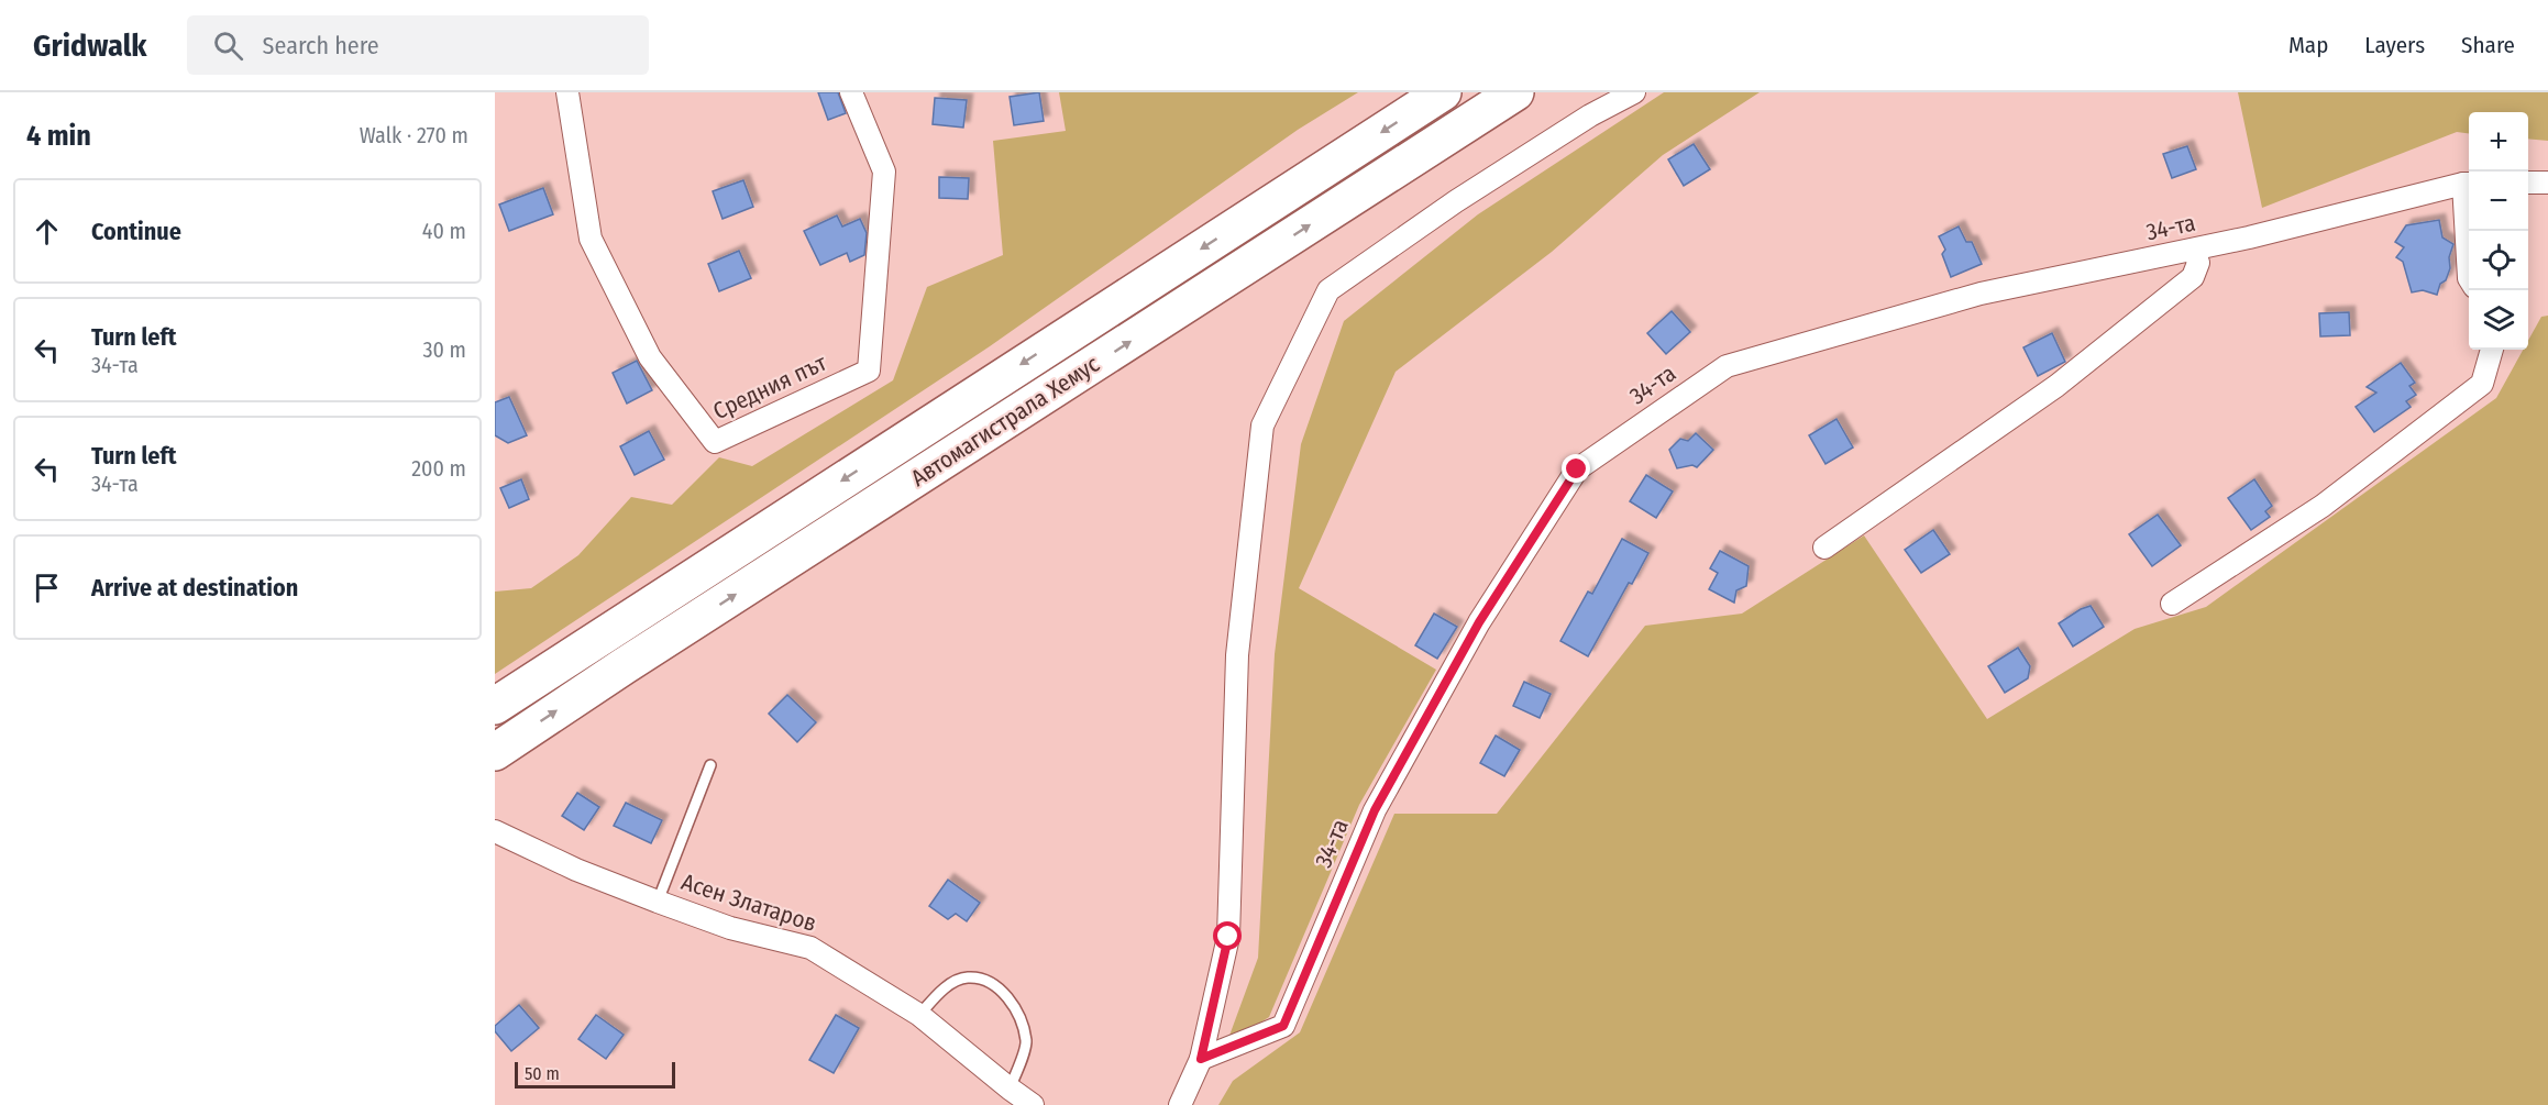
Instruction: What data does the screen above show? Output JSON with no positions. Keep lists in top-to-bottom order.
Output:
{
  "streets": {
    "highway": ["Автомагистрала Хемус"],
    "street": ["34-та", "Средния път", "Асен Златаров"]
  },
  "scale_bar": "50 m",
  "page": {
    "header": "Gridwalk",
    "search": "Search here",
    "nav": ["Map", "Layers", "Share"],
    "heading": ["4 min", "Walk · 270 m"],
    "map_buttons": ["+", "−"],
    "list": [
      ["Continue", "40 m"],
      ["Turn left", "34-та", "30 m"],
      ["Turn left", "34-та", "200 m"],
      "Arrive at destination"
    ],
    "scale": "50 m"
  }
}
